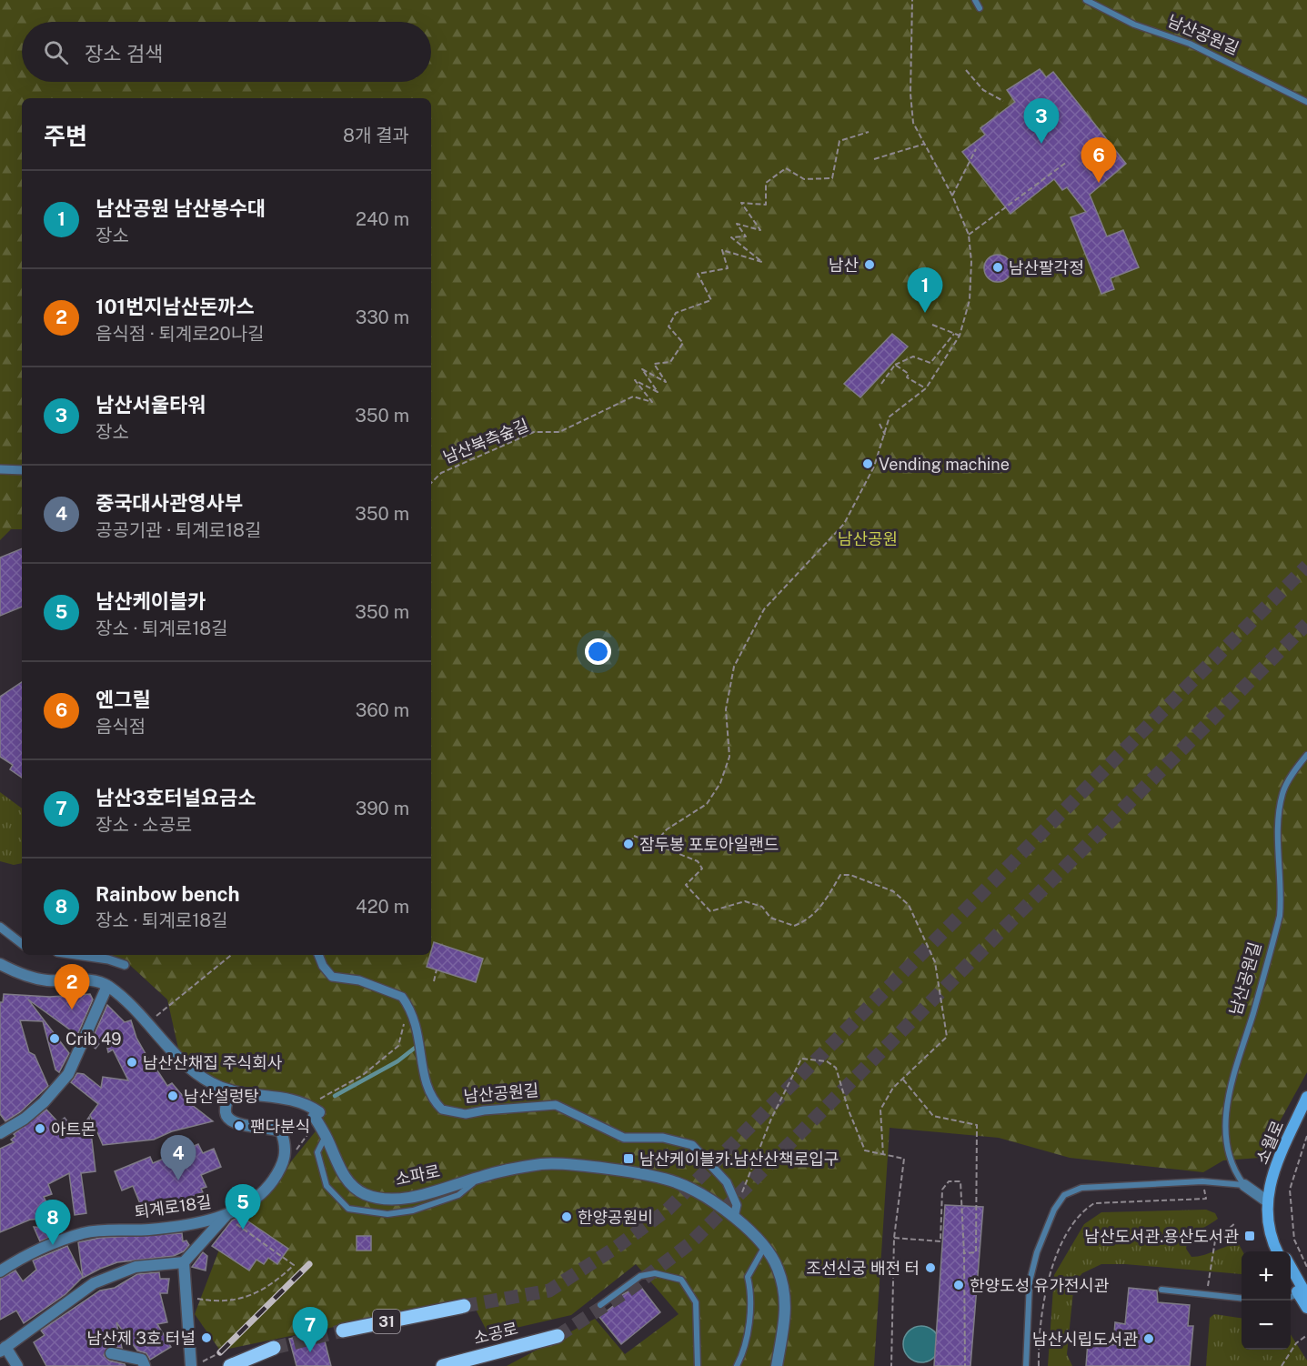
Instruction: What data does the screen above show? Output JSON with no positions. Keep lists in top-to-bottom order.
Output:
{
  "streets": {
    "main road": ["소월로", "31", "소공로"],
    "street": ["남산공원길", "소파로", "퇴계로18길"],
    "path": ["남산북측숲길"]
  },
  "crossings": [
    ["남산공원길", "소월로"]
  ],
  "parks": ["남산공원"],
  "places": {
    "other": [
      "남산",
      "남산팔각정",
      "Vending machine",
      "잠두봉 포토아일랜드",
      "Crib 49",
      "남산산채집 주식회사",
      "남산설렁탕",
      "팬다분식",
      "아트몬",
      "한양공원비",
      "조선신궁 배전 터",
      "한양도성 유가전시관",
      "남산제 3호 터널",
      "남산시립도서관"
    ],
    "transit": ["남산케이블카.남산산책로입구", "남산도서관.용산도서관"]
  },
  "page": {
    "search": "장소 검색",
    "pins": [
      "3",
      "6",
      "1",
      "2",
      "4",
      "5",
      "8",
      "7"
    ],
    "heading": ["주변", "8개 결과"],
    "list": [
      {
        "mark": "1",
        "name": "남산공원 남산봉수대",
        "note": "장소",
        "value": "240 m"
      },
      {
        "mark": "2",
        "name": "101번지남산돈까스",
        "note": "음식점 · 퇴계로20나길",
        "value": "330 m"
      },
      {
        "mark": "3",
        "name": "남산서울타워",
        "note": "장소",
        "value": "350 m"
      },
      {
        "mark": "4",
        "name": "중국대사관영사부",
        "note": "공공기관 · 퇴계로18길",
        "value": "350 m"
      },
      {
        "mark": "5",
        "name": "남산케이블카",
        "note": "장소 · 퇴계로18길",
        "value": "350 m"
      },
      {
        "mark": "6",
        "name": "엔그릴",
        "note": "음식점",
        "value": "360 m"
      },
      {
        "mark": "7",
        "name": "남산3호터널요금소",
        "note": "장소 · 소공로",
        "value": "390 m"
      },
      {
        "mark": "8",
        "name": "Rainbow bench",
        "note": "장소 · 퇴계로18길",
        "value": "420 m"
      }
    ],
    "map_buttons": ["+", "−"]
  }
}
